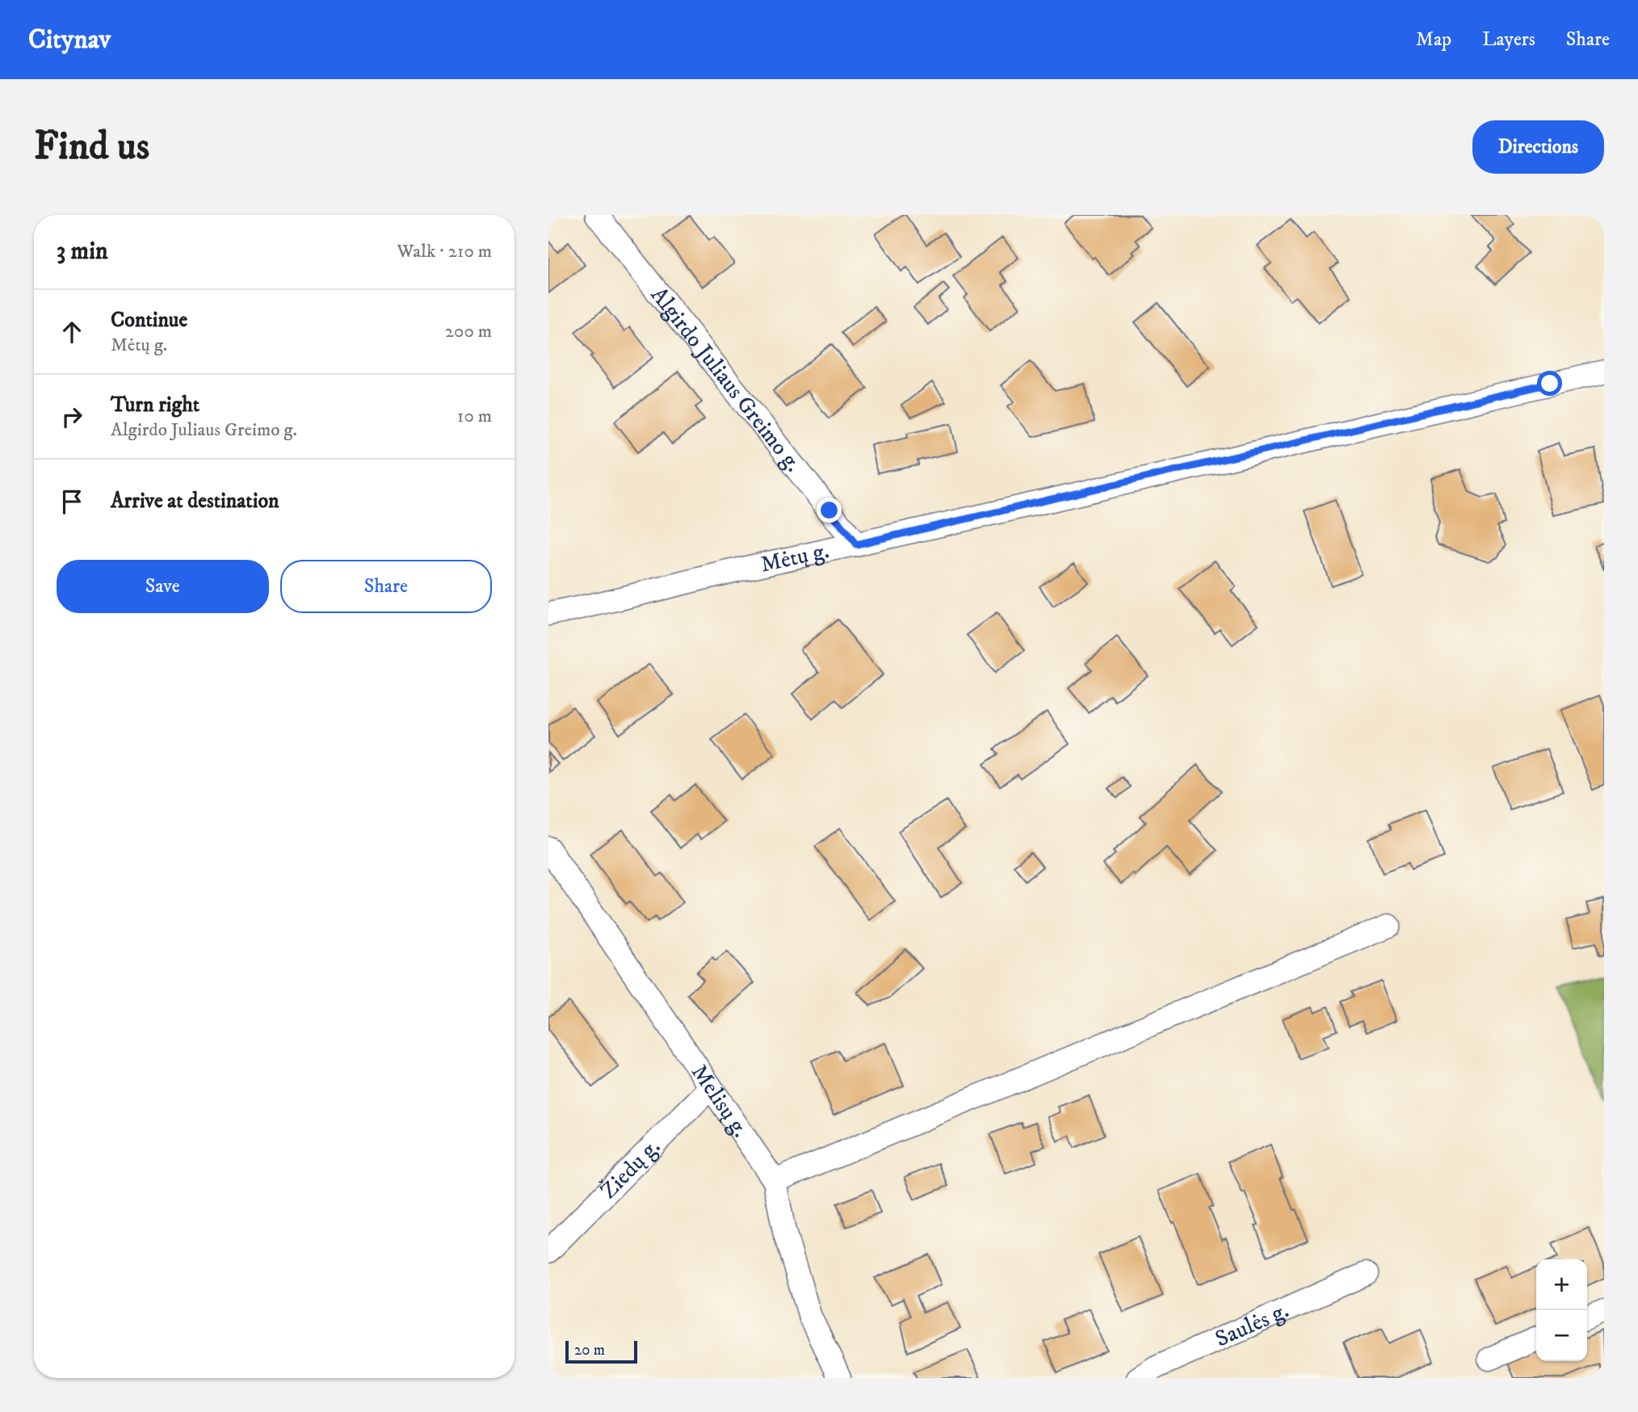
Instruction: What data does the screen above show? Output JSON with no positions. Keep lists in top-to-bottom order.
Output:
{
  "streets": {
    "street": [
      "Algirdo Juliaus Greimo g.",
      "Mėtų g.",
      "Melisų g.",
      "Žiedų g.",
      "Saulės g."
    ]
  },
  "crossings": [
    ["Algirdo Juliaus Greimo g.", "Mėtų g."],
    ["Melisų g.", "Žiedų g."]
  ],
  "scale_bar": "20 m",
  "page": {
    "header": "Citynav",
    "nav": ["Map", "Layers", "Share"],
    "buttons": [
      "Directions",
      ["Save", "Share"]
    ],
    "title": "Find us",
    "heading": ["3 min", "Walk · 210 m"],
    "list": [
      ["Continue", "Mėtų g.", "200 m"],
      ["Turn right", "Algirdo Juliaus Greimo g.", "10 m"],
      "Arrive at destination"
    ],
    "map_buttons": ["+", "−"],
    "scale": "20 m"
  }
}
